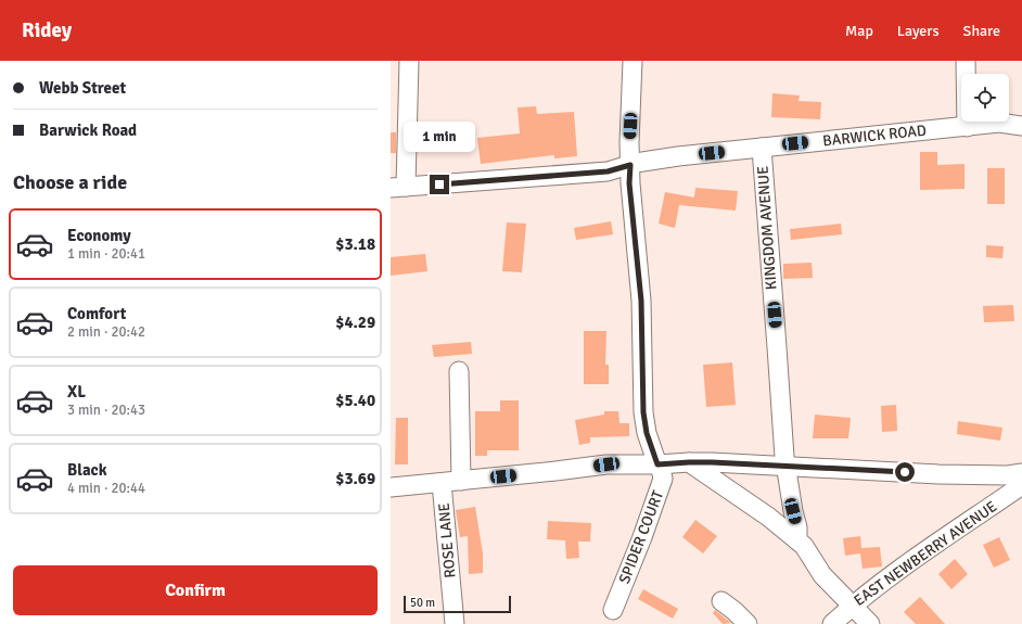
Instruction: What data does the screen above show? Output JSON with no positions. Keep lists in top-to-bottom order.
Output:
{
  "streets": {
    "street": [
      "BARWICK ROAD",
      "KINGDOM AVENUE",
      "SPIDER COURT",
      "ROSE LANE",
      "EAST NEWBERRY AVENUE"
    ]
  },
  "crossings": [
    ["BARWICK ROAD", "KINGDOM AVENUE"],
    ["BARWICK ROAD", "SPIDER COURT"]
  ],
  "scale_bar": "50 m",
  "page": {
    "header": "Ridey",
    "nav": ["Map", "Layers", "Share"],
    "banner": ["Webb Street", "Barwick Road"],
    "bubble": "1 min",
    "heading": "Choose a ride",
    "list": [
      {
        "name": "Economy",
        "note": "1 min · 20:41",
        "value": "$3.18"
      },
      {
        "name": "Comfort",
        "note": "2 min · 20:42",
        "value": "$4.29"
      },
      {
        "name": "XL",
        "note": "3 min · 20:43",
        "value": "$5.40"
      },
      {
        "name": "Black",
        "note": "4 min · 20:44",
        "value": "$3.69"
      }
    ],
    "buttons": "Confirm",
    "scale": "50 m"
  }
}
